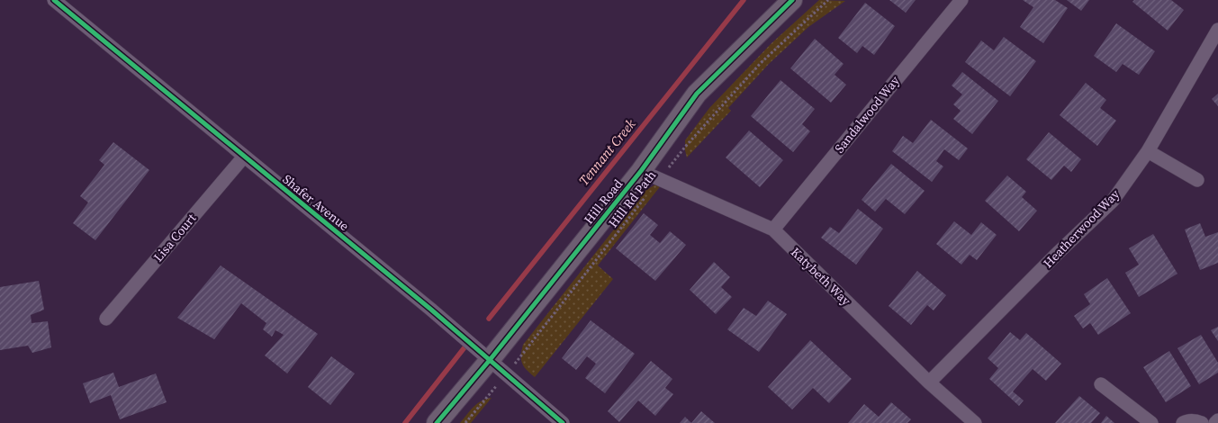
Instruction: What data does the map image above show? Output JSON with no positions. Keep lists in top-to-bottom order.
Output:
{
  "streets": {
    "main road": ["Hill Road"],
    "street": [
      "Sandalwood Way",
      "Shafer Avenue",
      "Heatherwood Way",
      "Lisa Court",
      "Katybeth Way"
    ],
    "cycle path": ["Hill Rd Path"]
  },
  "crossings": [
    ["Sandalwood Way", "Katybeth Way"],
    ["Hill Road", "Shafer Avenue"],
    ["Hill Road", "Katybeth Way"],
    ["Shafer Avenue", "Lisa Court"],
    ["Heatherwood Way", "Katybeth Way"]
  ],
  "water": ["Tennant Creek"]
}
